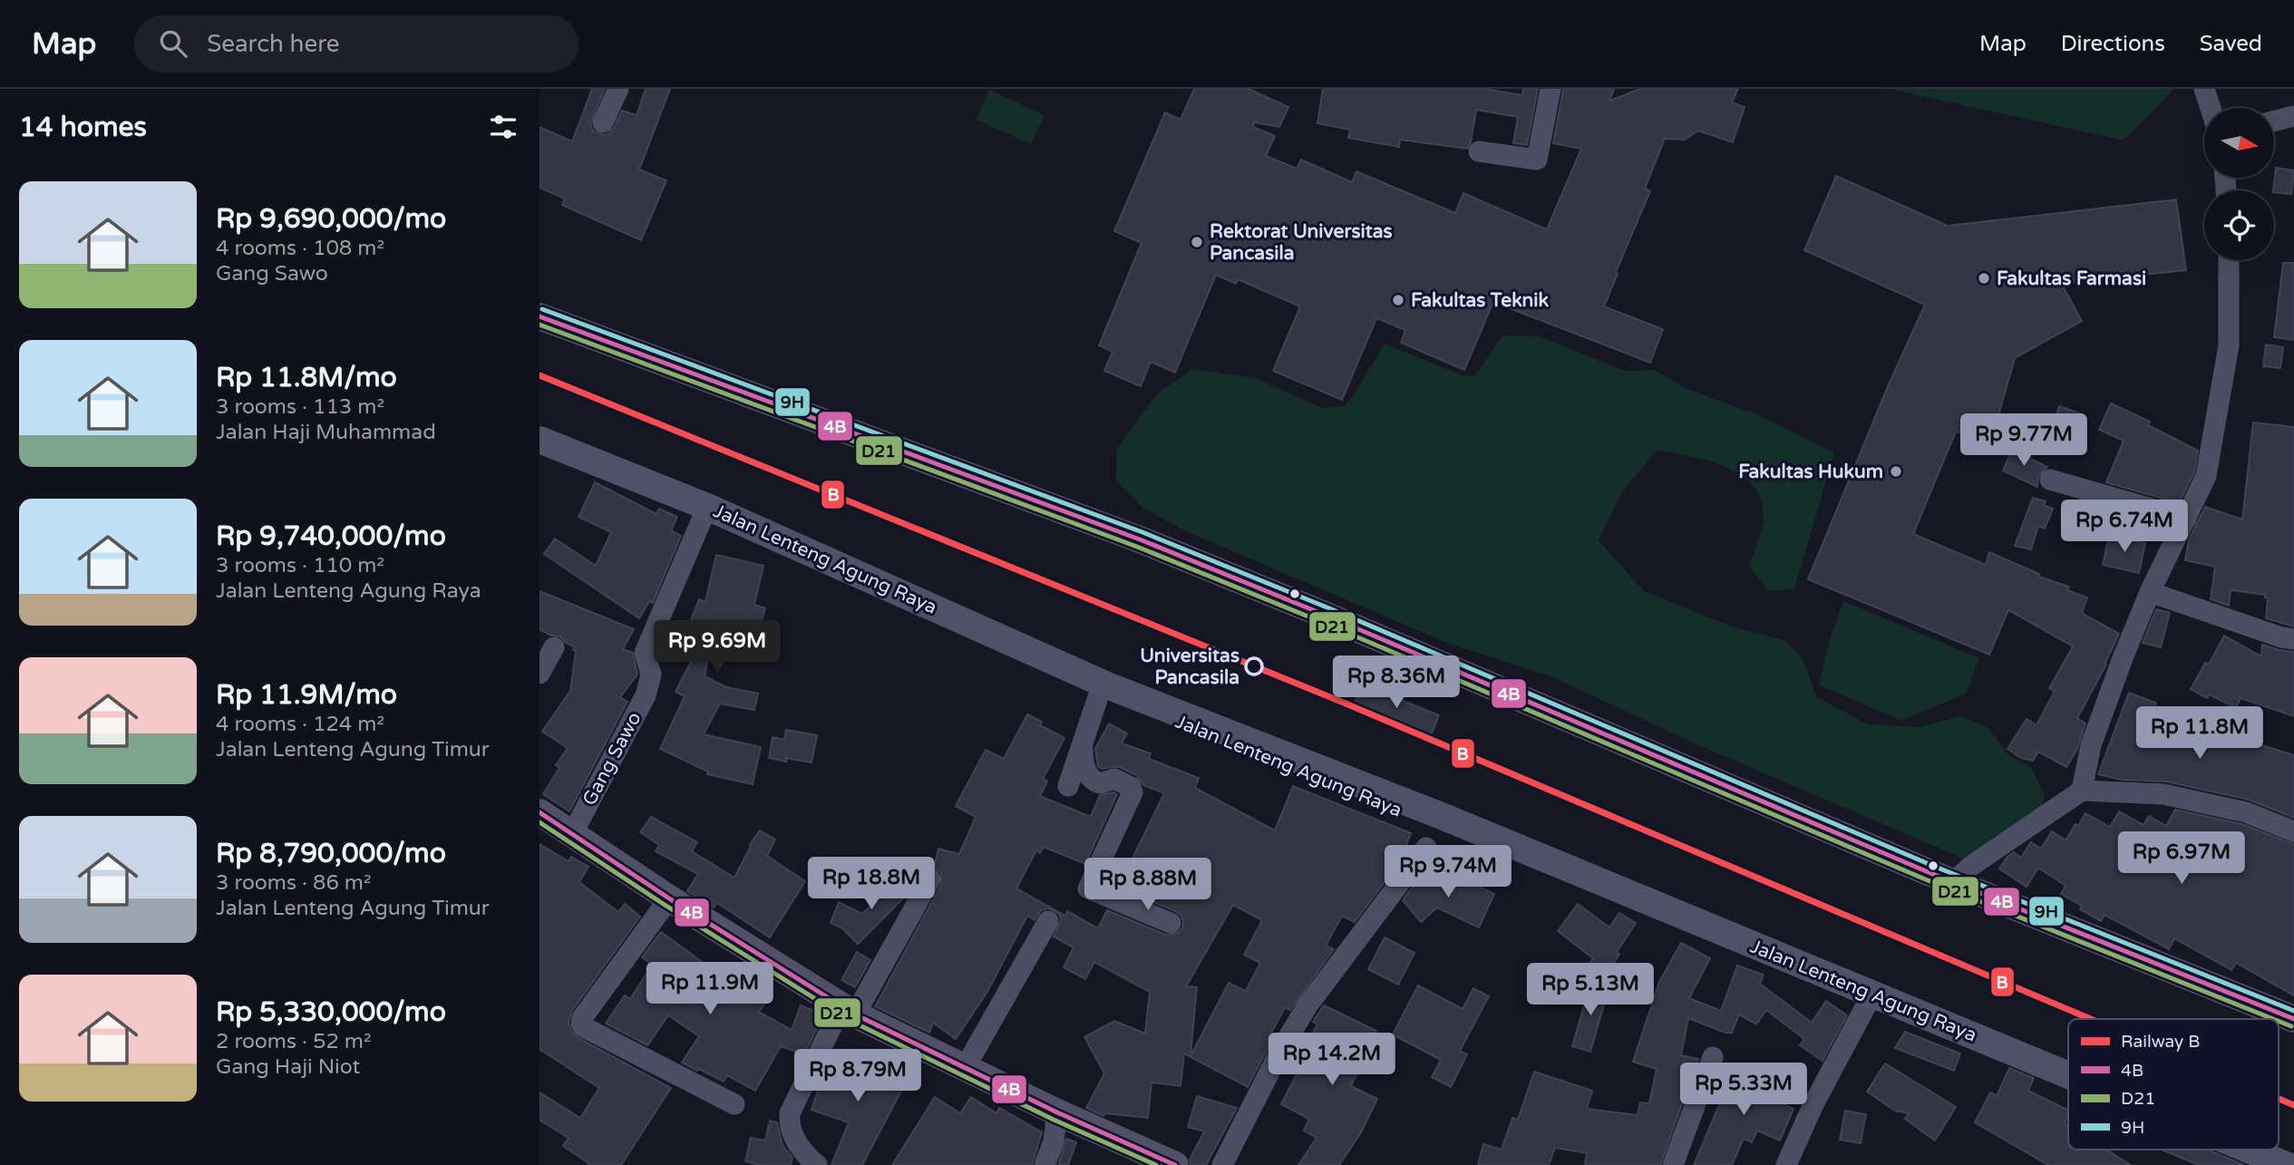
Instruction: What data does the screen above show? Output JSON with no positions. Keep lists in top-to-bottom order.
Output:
{
  "streets": {
    "main road": ["Jalan Lenteng Agung Raya"],
    "street": ["Gang Sawo"]
  },
  "crossings": [
    ["Jalan Lenteng Agung Raya", "Gang Sawo"]
  ],
  "places": [
    "Rektorat Universitas Pancasila",
    "Fakultas Farmasi",
    "Fakultas Teknik",
    "Fakultas Hukum",
    "Universitas Pancasila"
  ],
  "lines": [
    "transit line 9H",
    "transit line 4B",
    "transit line D21",
    "rail line B"
  ],
  "legend": [
    "Railway B",
    "4B",
    "D21",
    "9H"
  ],
  "north": "right",
  "page": {
    "header": "Map",
    "search": "Search here",
    "nav": ["Map", "Directions", "Saved"],
    "heading": "14 homes",
    "list": [
      {
        "name": "Rp 9,690,000/mo",
        "note": "4 rooms · 108 m² · Gang Sawo"
      },
      {
        "name": "Rp 11.8M/mo",
        "note": "3 rooms · 113 m² · Jalan Haji Muhammad"
      },
      {
        "name": "Rp 9,740,000/mo",
        "note": "3 rooms · 110 m² · Jalan Lenteng Agung Raya"
      },
      {
        "name": "Rp 11.9M/mo",
        "note": "4 rooms · 124 m² · Jalan Lenteng Agung Timur"
      },
      {
        "name": "Rp 8,790,000/mo",
        "note": "3 rooms · 86 m² · Jalan Lenteng Agung Timur"
      },
      {
        "name": "Rp 5,330,000/mo",
        "note": "2 rooms · 52 m² · Gang Haji Niot"
      }
    ],
    "price": [
      "Rp 9.77M",
      "Rp 6.74M",
      "Rp 9.69M",
      "Rp 8.36M",
      "Rp 11.8M",
      "Rp 6.97M",
      "Rp 9.74M",
      "Rp 18.8M",
      "Rp 8.88M",
      "Rp 11.9M",
      "Rp 5.13M",
      "Rp 14.2M",
      "Rp 8.79M",
      "Rp 5.33M"
    ]
  }
}
